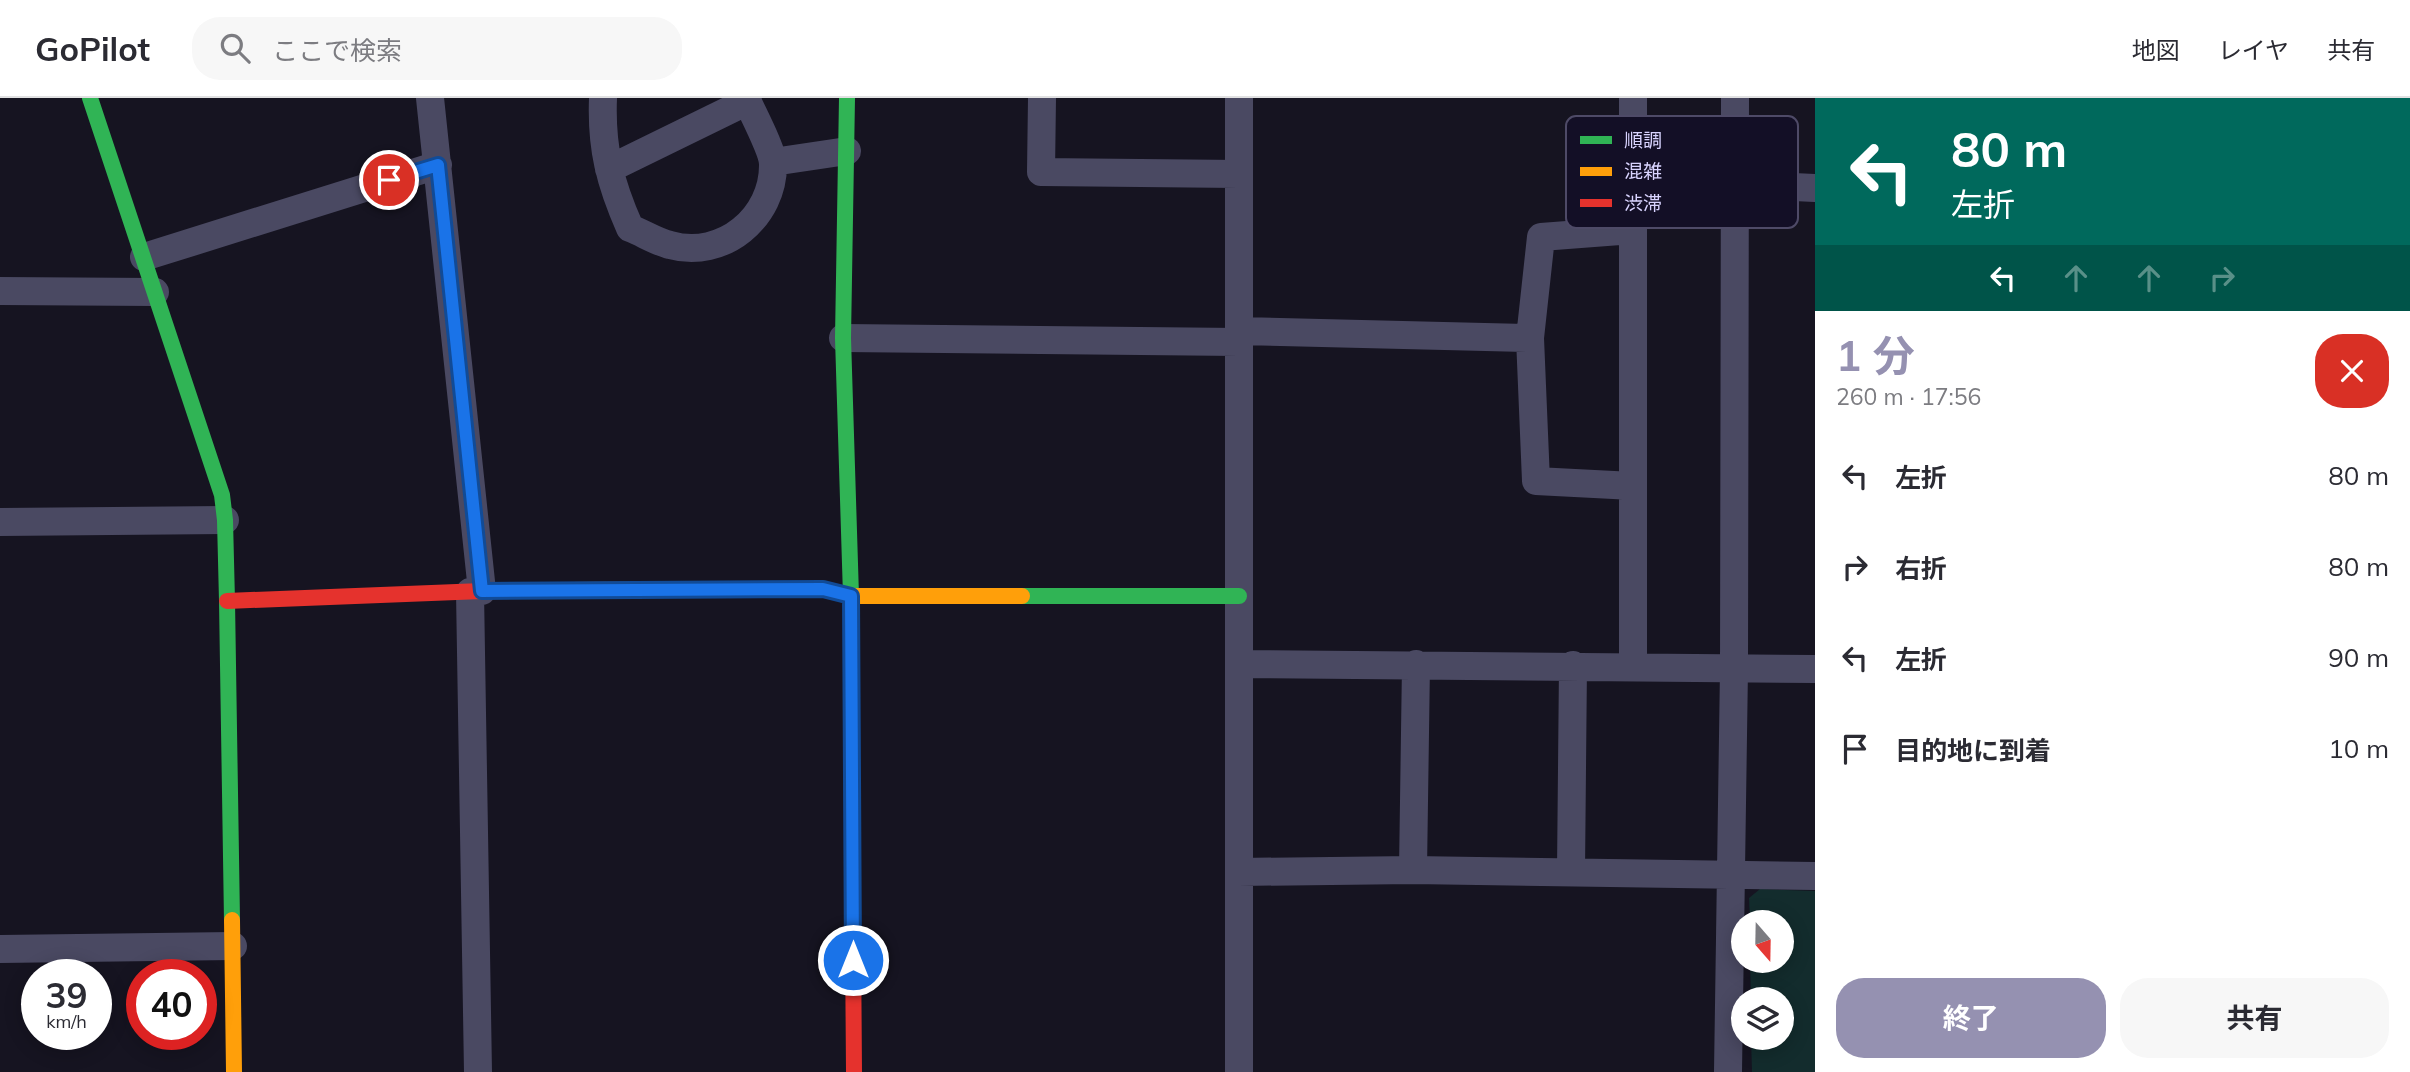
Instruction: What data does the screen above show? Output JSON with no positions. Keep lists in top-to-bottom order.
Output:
{
  "legend": ["順調", "混雑", "渋滞"],
  "north": "bottom",
  "page": {
    "header": "GoPilot",
    "search": "ここで検索",
    "nav": ["地図", "レイヤ", "共有"],
    "turn": ["80 m", "左折"],
    "heading": ["1 分", "260 m · 17:56"],
    "list": [
      {
        "name": "左折",
        "value": "80 m"
      },
      {
        "name": "右折",
        "value": "80 m"
      },
      {
        "name": "左折",
        "value": "90 m"
      },
      {
        "name": "目的地に到着",
        "value": "10 m"
      }
    ],
    "speed": "39 km/h",
    "limit": "40",
    "buttons": ["終了", "共有"]
  }
}
